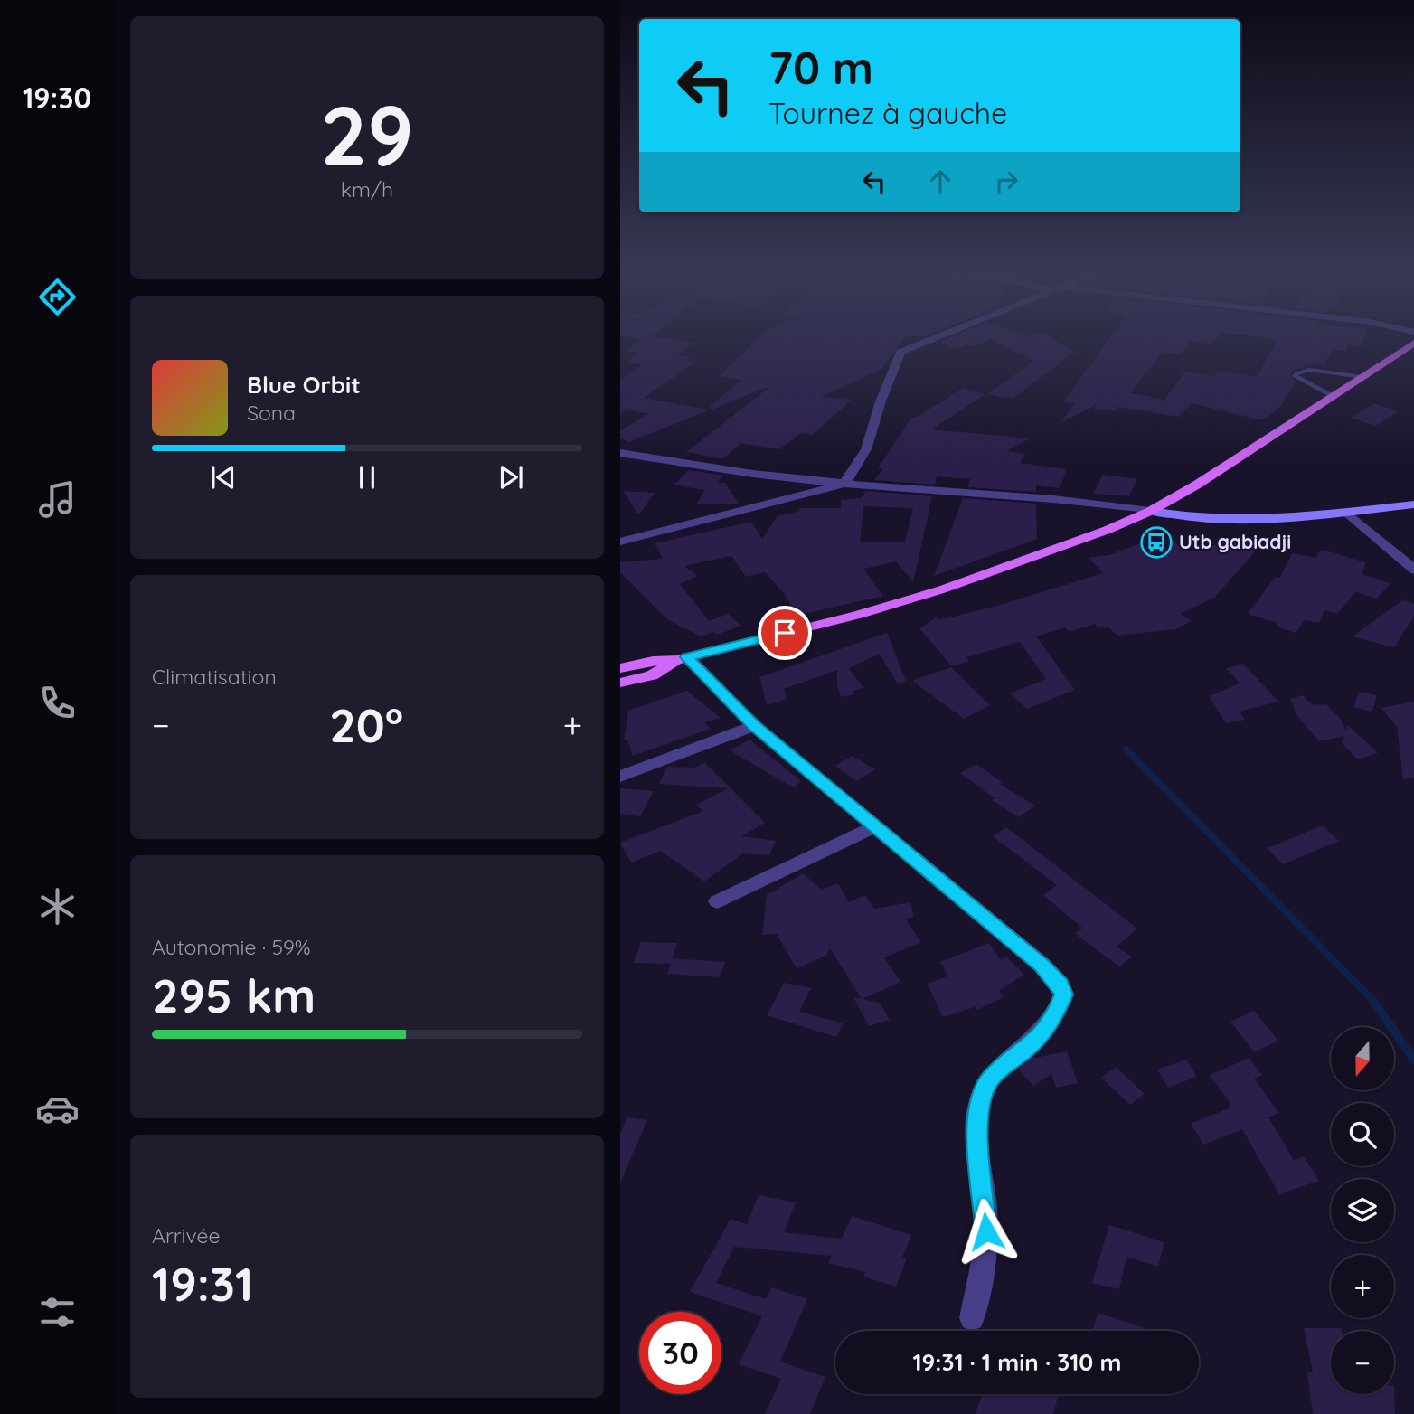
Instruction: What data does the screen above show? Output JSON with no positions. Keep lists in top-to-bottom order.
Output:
{
  "places": {
    "bus stop": ["Utb gabiadji"]
  },
  "north": "bottom",
  "page": {
    "tabs": "19:30",
    "tile": [
      ["29", "km/h"],
      "Climatisation",
      ["Autonomie · 59%", "295 km"],
      ["Arrivée", "19:31"]
    ],
    "turn": ["70 m", "Tournez à gauche"],
    "song": ["Blue Orbit", "Sona"],
    "heat": ["−", "20°", "+"],
    "map_buttons": ["+", "−"],
    "limit": "30",
    "trip": "19:31 · 1 min · 310 m"
  }
}
